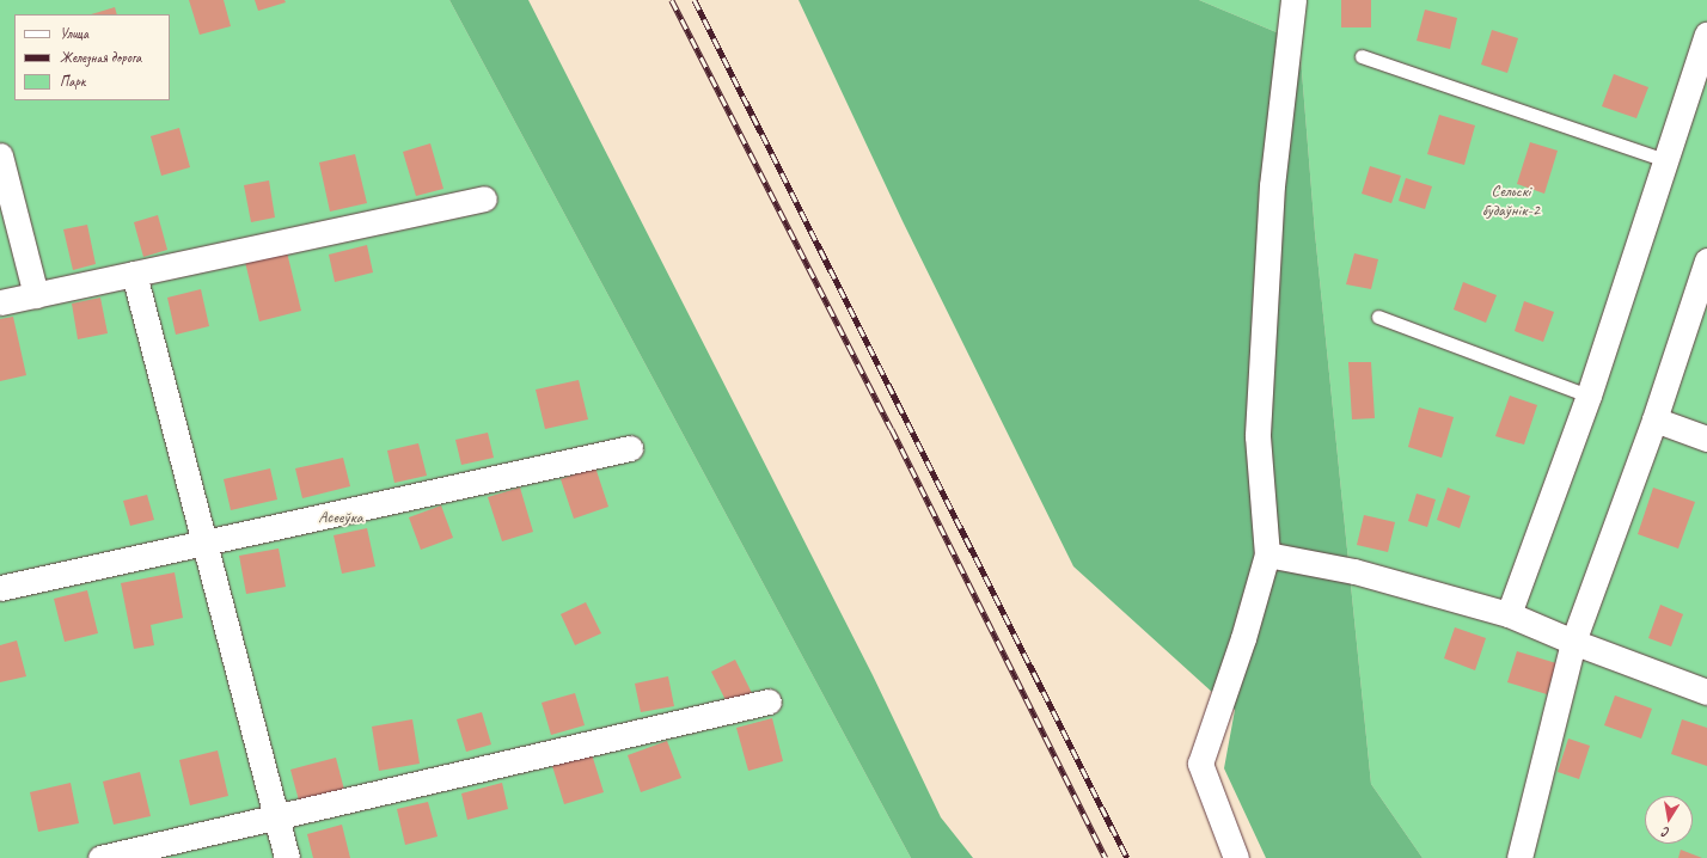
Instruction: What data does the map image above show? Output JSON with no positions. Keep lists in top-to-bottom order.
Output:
{
  "parks": ["Сельскі будаўнік-2", "Асееўка"],
  "legend": ["Улица", "Железная дорога", "Парк"],
  "north": "bottom"
}
